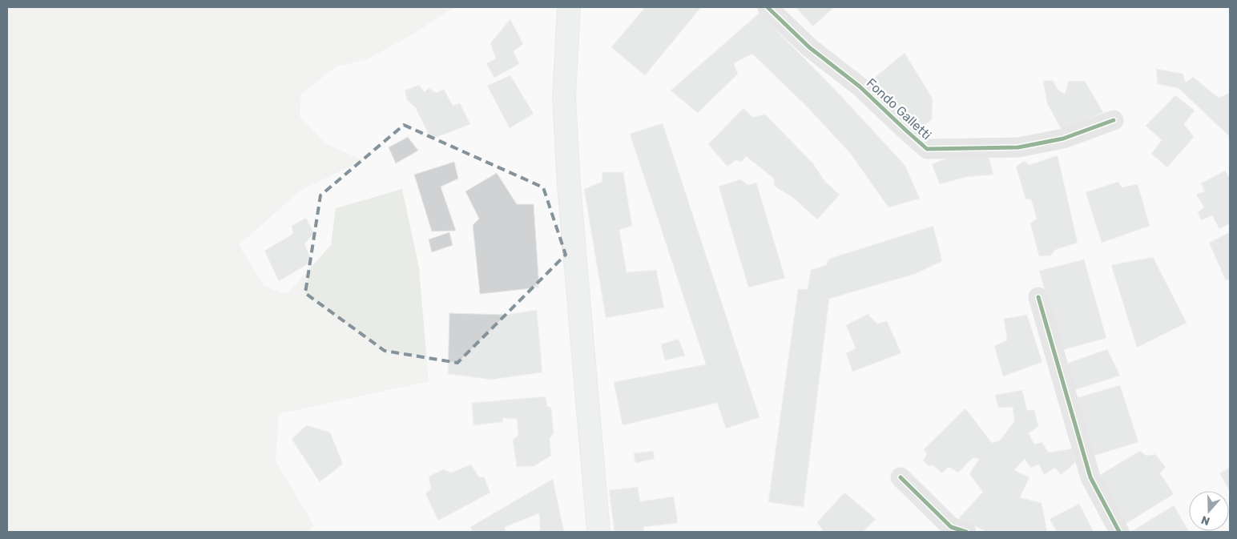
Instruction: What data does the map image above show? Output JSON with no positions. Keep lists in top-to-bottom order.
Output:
{
  "streets": {
    "street": ["Fondo Galletti"]
  },
  "north": "bottom"
}
